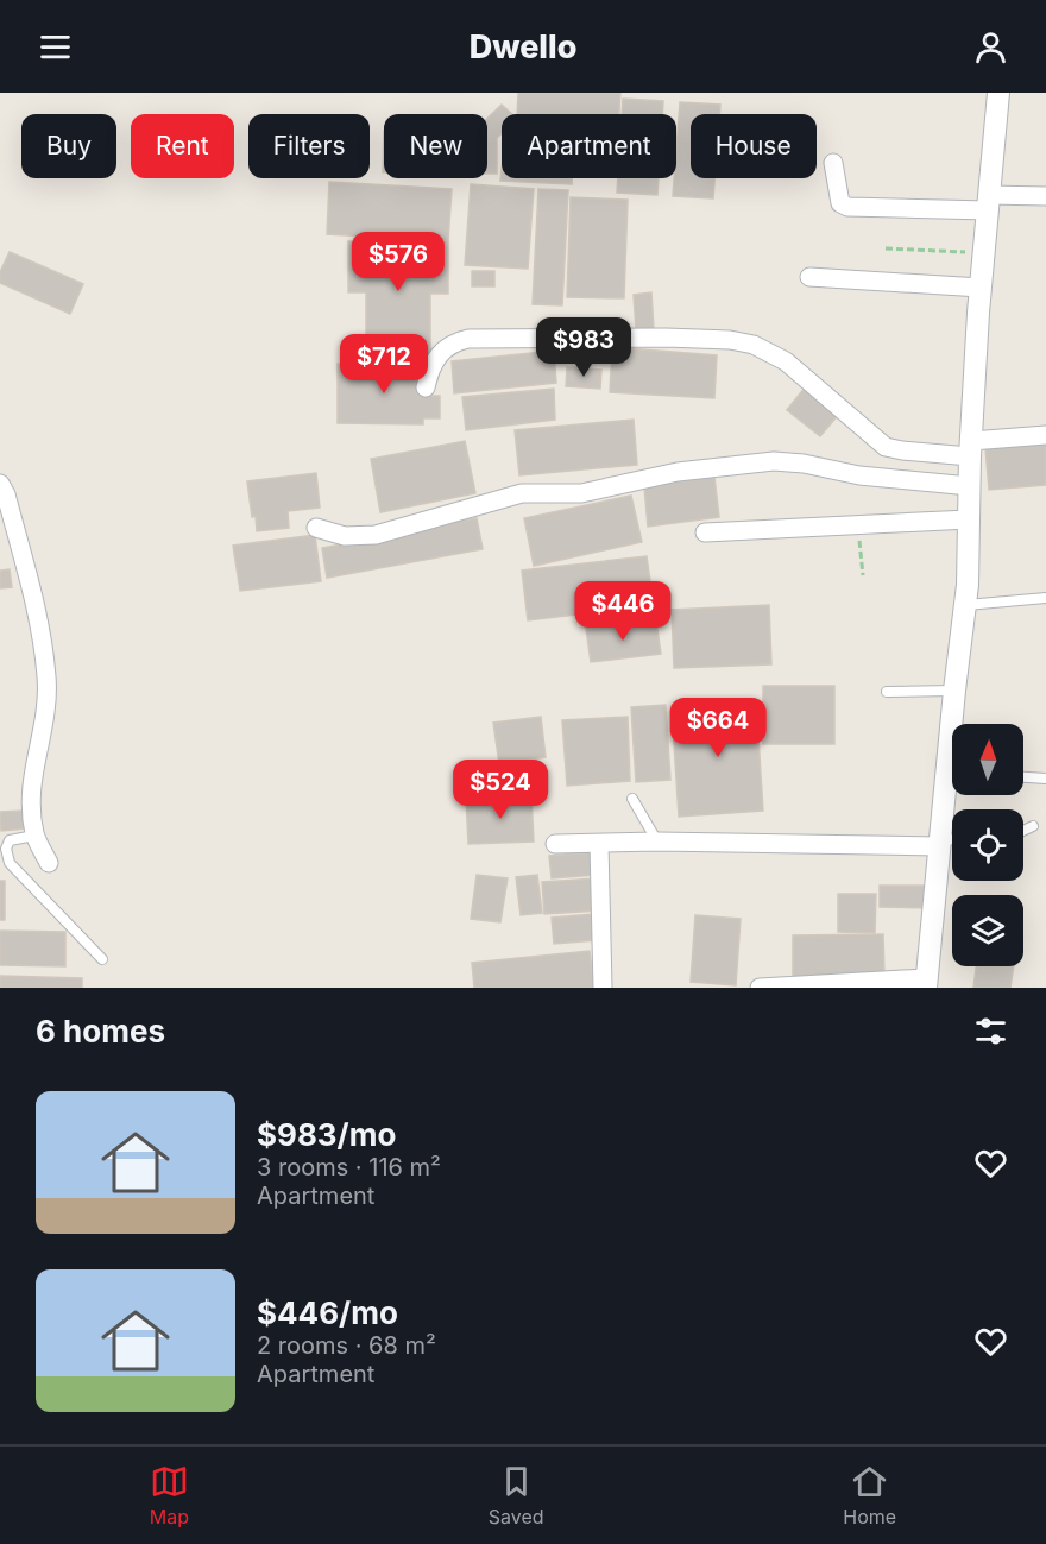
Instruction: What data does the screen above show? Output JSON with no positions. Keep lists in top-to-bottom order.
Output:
{
  "north": "top",
  "page": {
    "header": "Dwello",
    "chip": [
      "Buy",
      "Rent",
      "Filters",
      "New",
      "Apartment",
      "House"
    ],
    "price": [
      "$576",
      "$983",
      "$712",
      "$446",
      "$664",
      "$524"
    ],
    "heading": "6 homes",
    "list": [
      {
        "name": "$983/mo",
        "note": "3 rooms · 116 m² · Apartment"
      },
      {
        "name": "$446/mo",
        "note": "2 rooms · 68 m² · Apartment"
      }
    ],
    "tabs": ["Map", "Saved", "Home"]
  }
}
